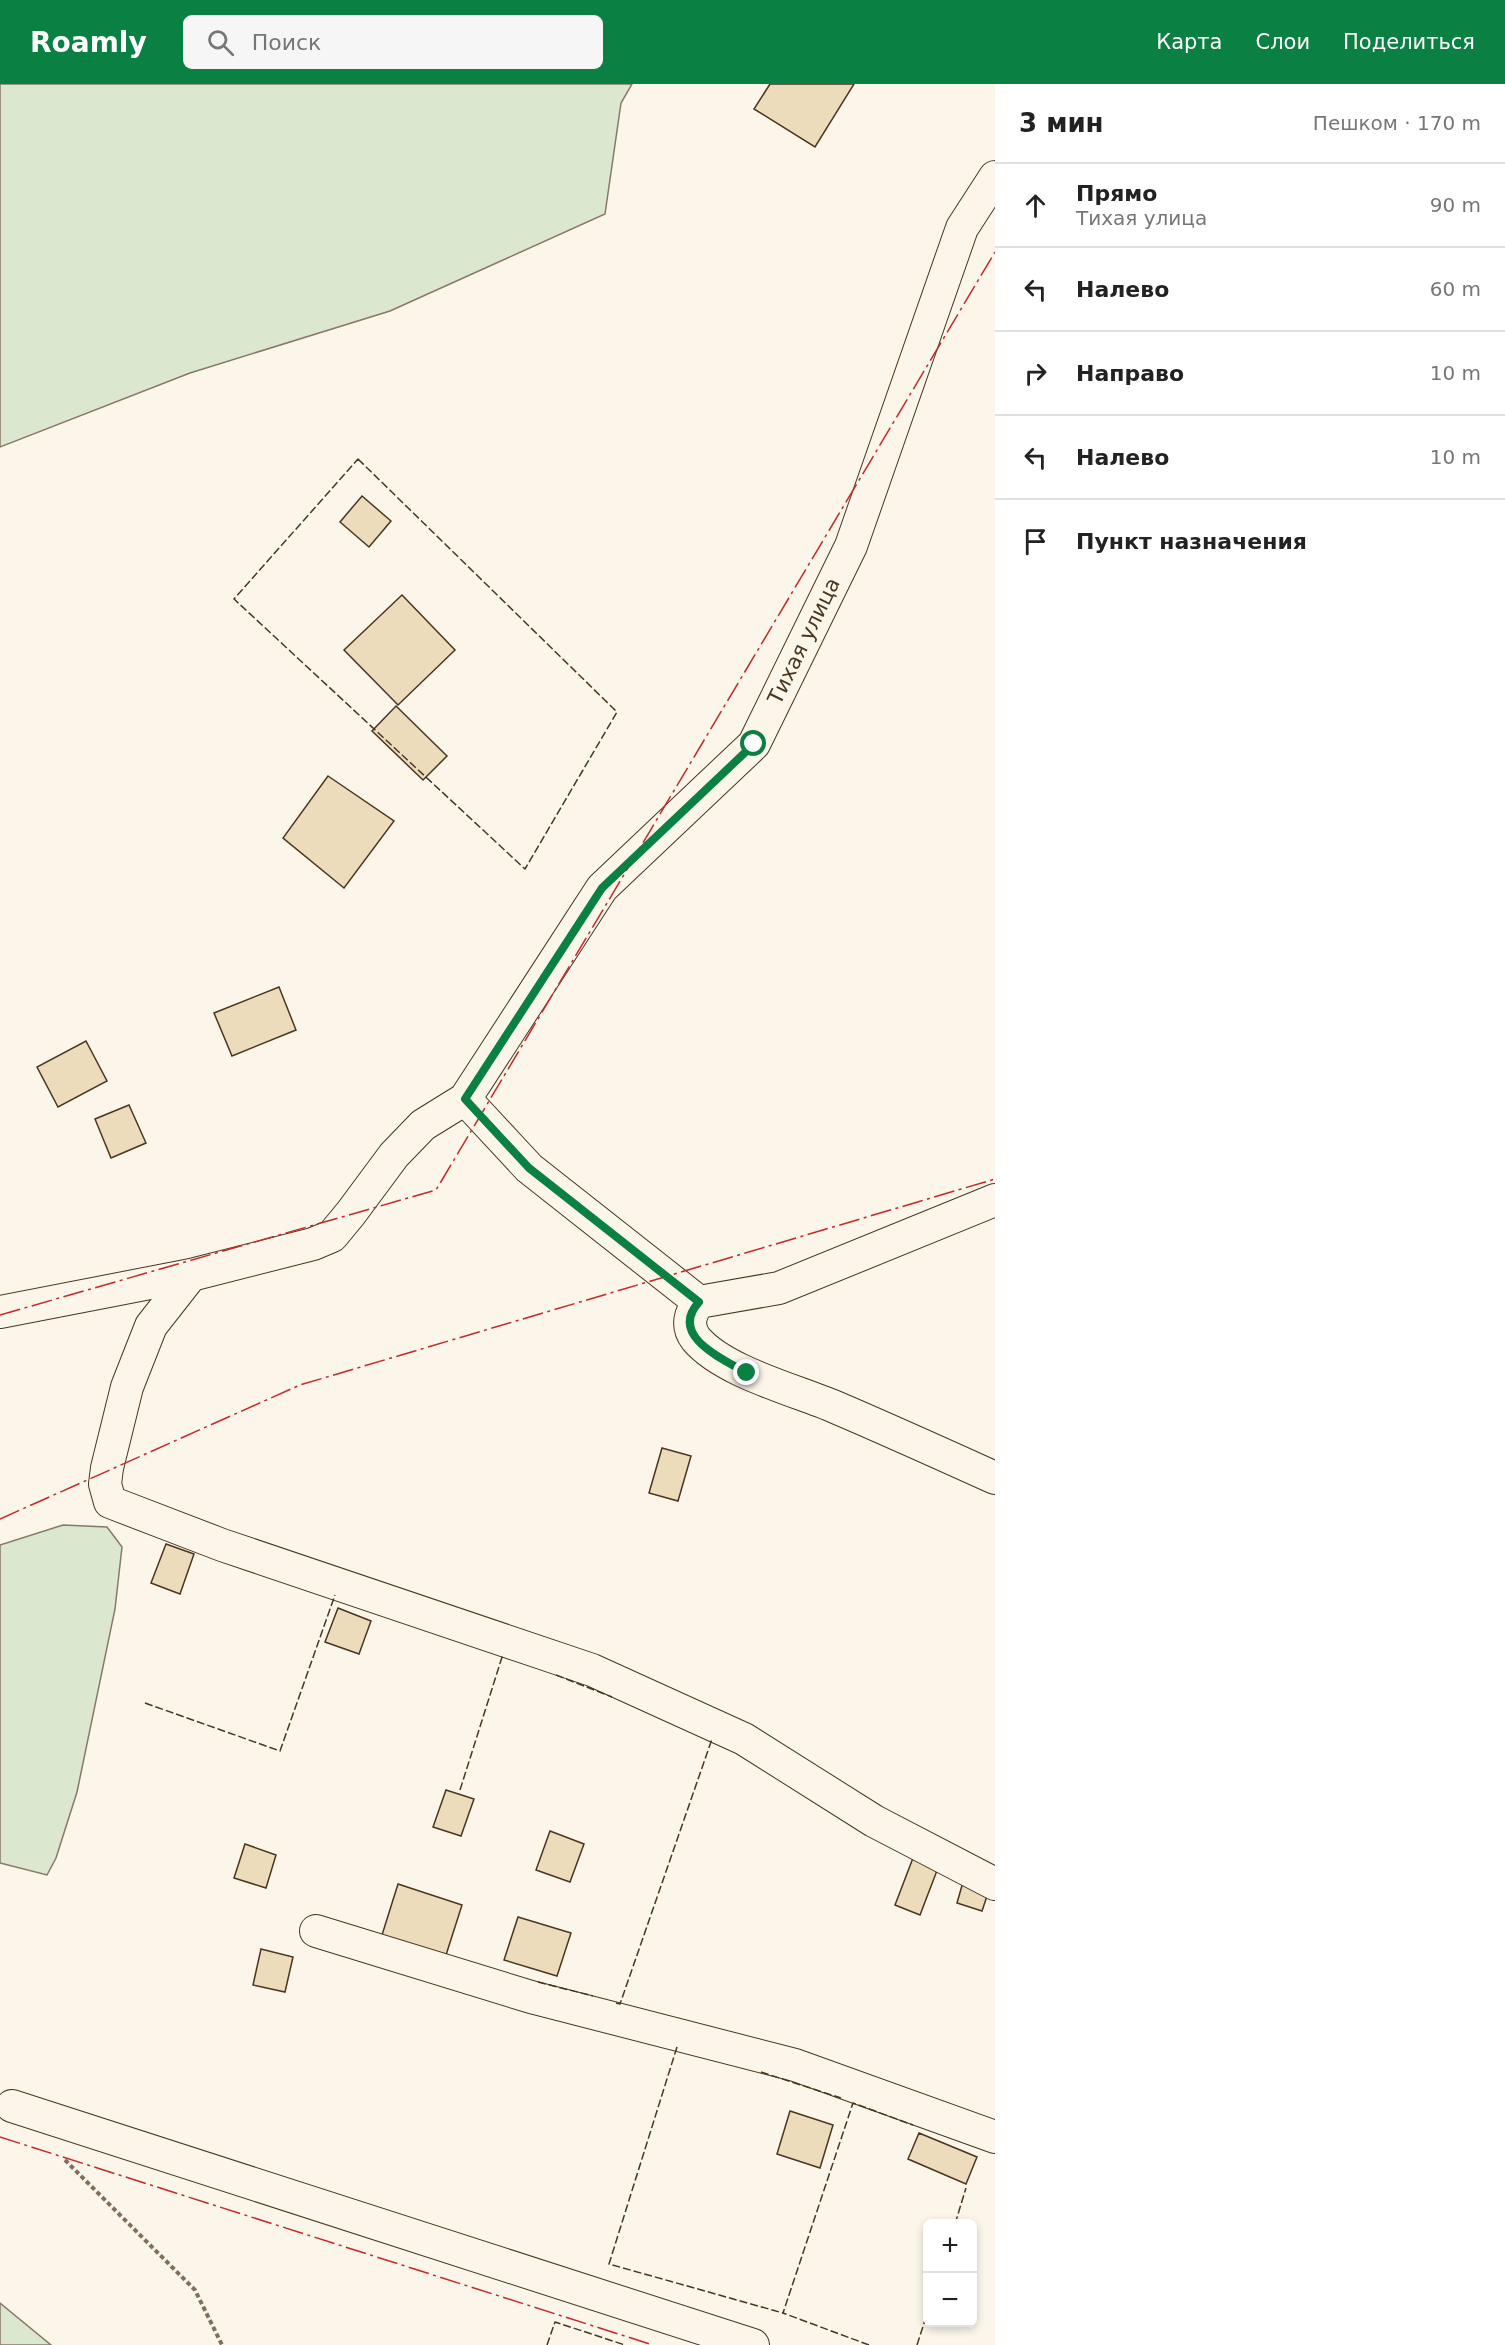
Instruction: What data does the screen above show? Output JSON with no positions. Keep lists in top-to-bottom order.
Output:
{
  "streets": {
    "street": ["Тихая улица"]
  },
  "page": {
    "header": "Roamly",
    "search": "Поиск",
    "nav": ["Карта", "Слои", "Поделиться"],
    "heading": ["3 мин", "Пешком · 170 m"],
    "list": [
      ["Прямо", "Тихая улица", "90 m"],
      ["Налево", "60 m"],
      ["Направо", "10 m"],
      ["Налево", "10 m"],
      "Пункт назначения"
    ],
    "map_buttons": ["+", "−"]
  }
}
